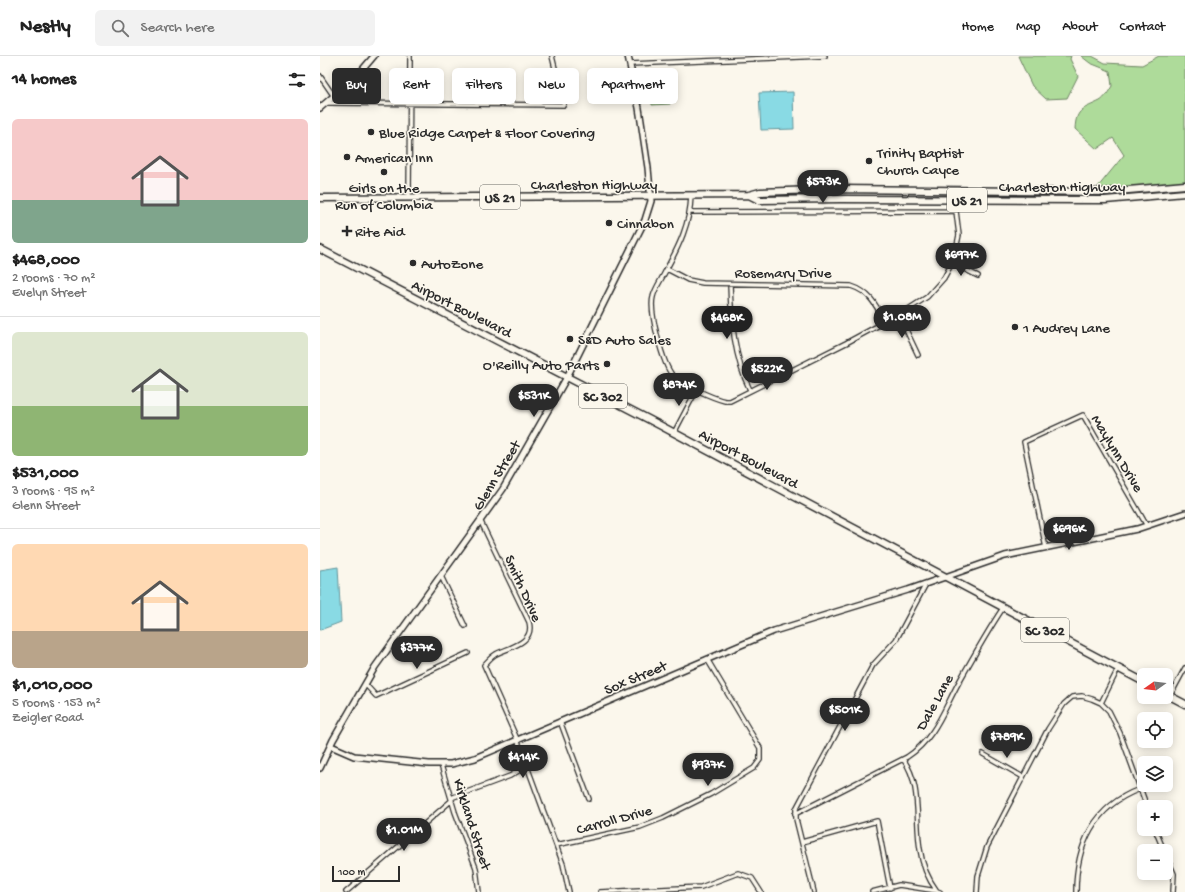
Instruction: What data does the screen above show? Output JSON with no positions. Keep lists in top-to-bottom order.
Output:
{
  "streets": {
    "main road": [
      "Charleston Highway",
      "US 21",
      "Airport Boulevard",
      "SC 302"
    ],
    "street": [
      "Rosemary Drive",
      "Maylynn Drive",
      "Glenn Street",
      "Smith Drive",
      "Sox Street",
      "Dale Lane",
      "Carroll Drive",
      "Kirkland Street"
    ]
  },
  "crossings": [
    ["Charleston Highway", "Glenn Street"],
    ["Airport Boulevard", "Glenn Street"],
    ["Airport Boulevard", "Sox Street"],
    ["Airport Boulevard", "Dale Lane"],
    ["Maylynn Drive", "Sox Street"],
    ["Glenn Street", "Smith Drive"],
    ["Glenn Street", "Sox Street"],
    ["Smith Drive", "Sox Street"],
    ["Sox Street", "Carroll Drive"],
    ["Sox Street", "Kirkland Street"]
  ],
  "places": {
    "other": [
      "Blue Ridge Carpet & Floor Covering",
      "American Inn",
      "Trinity Baptist Church Cayce",
      "Girls on the Run of Columbia",
      "Cinnabon",
      "AutoZone",
      "1 Audrey Lane",
      "S&D Auto Sales",
      "O'Reilly Auto Parts"
    ],
    "health": ["Rite Aid"]
  },
  "scale_bar": "100 m",
  "north": "left",
  "page": {
    "header": "Nestly",
    "search": "Search here",
    "nav": [
      "Home",
      "Map",
      "About",
      "Contact"
    ],
    "heading": "14 homes",
    "chip": [
      "Buy",
      "Rent",
      "Filters",
      "New",
      "Apartment"
    ],
    "list": [
      {
        "name": "$468,000",
        "note": "2 rooms · 70 m² · Evelyn Street"
      },
      {
        "name": "$531,000",
        "note": "3 rooms · 95 m² · Glenn Street"
      },
      {
        "name": "$1,010,000",
        "note": "5 rooms · 153 m² · Zeigler Road"
      }
    ],
    "price": [
      "$573K",
      "$697K",
      "$1.08M",
      "$468K",
      "$522K",
      "$874K",
      "$531K",
      "$696K",
      "$377K",
      "$501K",
      "$789K",
      "$414K",
      "$937K",
      "$1.01M"
    ],
    "map_buttons": ["+", "−"],
    "scale": "100 m"
  }
}
